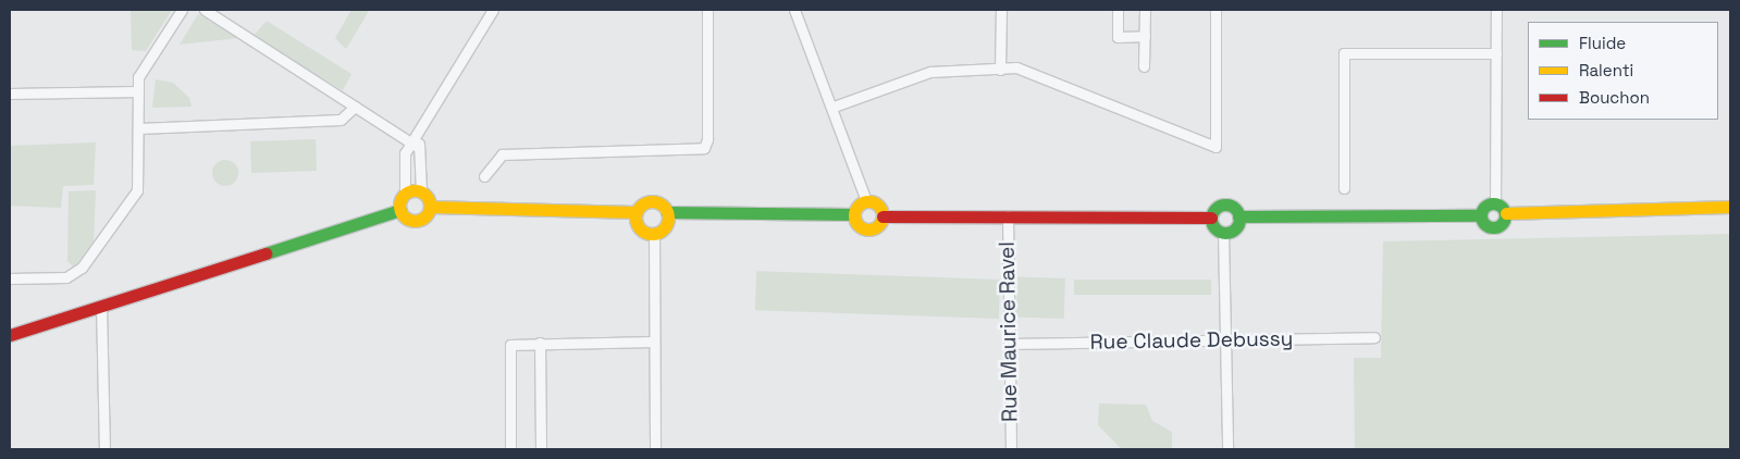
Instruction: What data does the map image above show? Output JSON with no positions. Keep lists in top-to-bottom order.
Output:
{
  "streets": {
    "street": ["Rue Maurice Ravel", "Rue Claude Debussy"]
  },
  "crossings": [
    ["Rue Maurice Ravel", "Rue Claude Debussy"]
  ],
  "legend": ["Fluide", "Ralenti", "Bouchon"]
}
